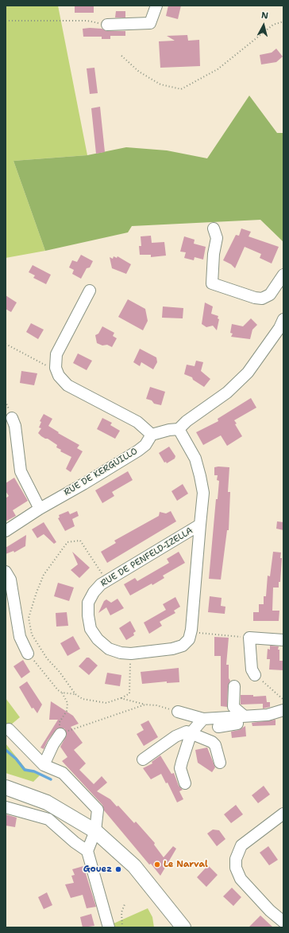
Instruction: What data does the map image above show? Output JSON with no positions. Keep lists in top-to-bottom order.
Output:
{
  "streets": {
    "street": ["RUE DE KERGUILLO", "RUE DE PENFELD-IZELLA"]
  },
  "places": ["Le Narval", "Gouez"],
  "north": "top"
}
